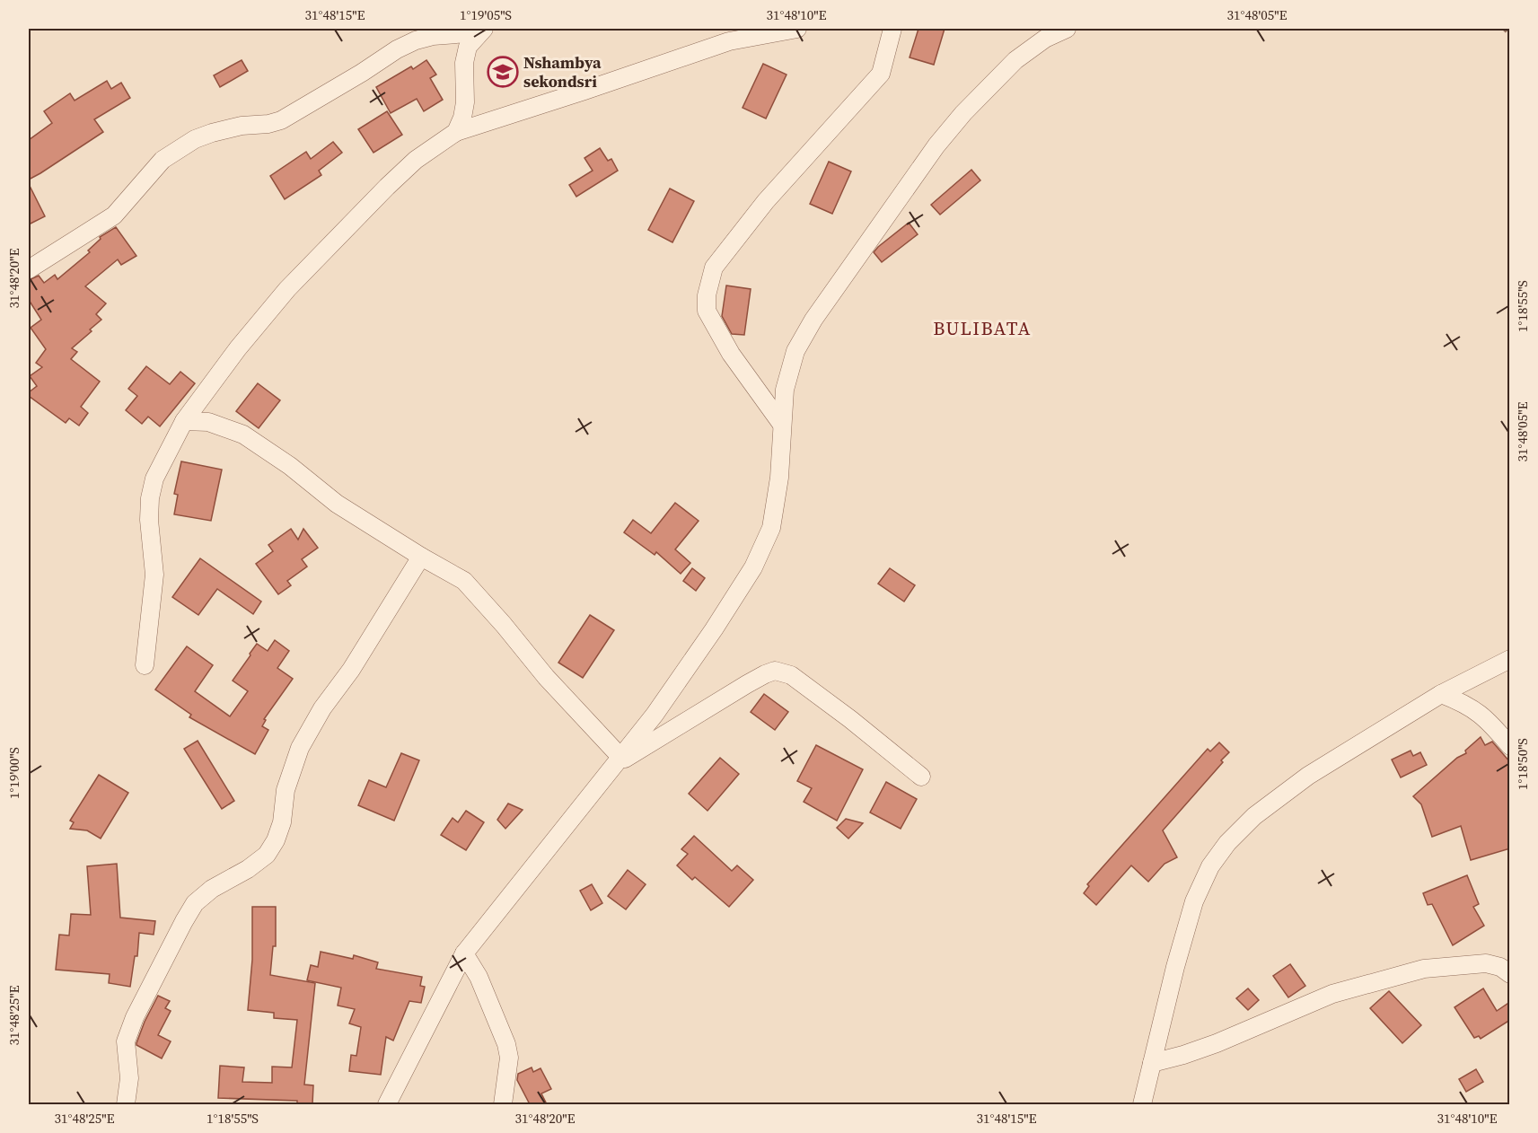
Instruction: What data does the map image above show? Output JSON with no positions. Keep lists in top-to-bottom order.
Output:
{
  "districts": ["BULIBATA"],
  "places": {
    "school or university": ["Nshambya sekondsri"]
  },
  "coordinates": [
    "31°48'15\"E",
    "1°19'05\"S",
    "31°48'10\"E",
    "31°48'05\"E",
    "31°48'20\"E",
    "1°18'55\"S",
    "1°18'50\"S",
    "1°19'00\"S",
    "31°48'25\"E"
  ]
}
